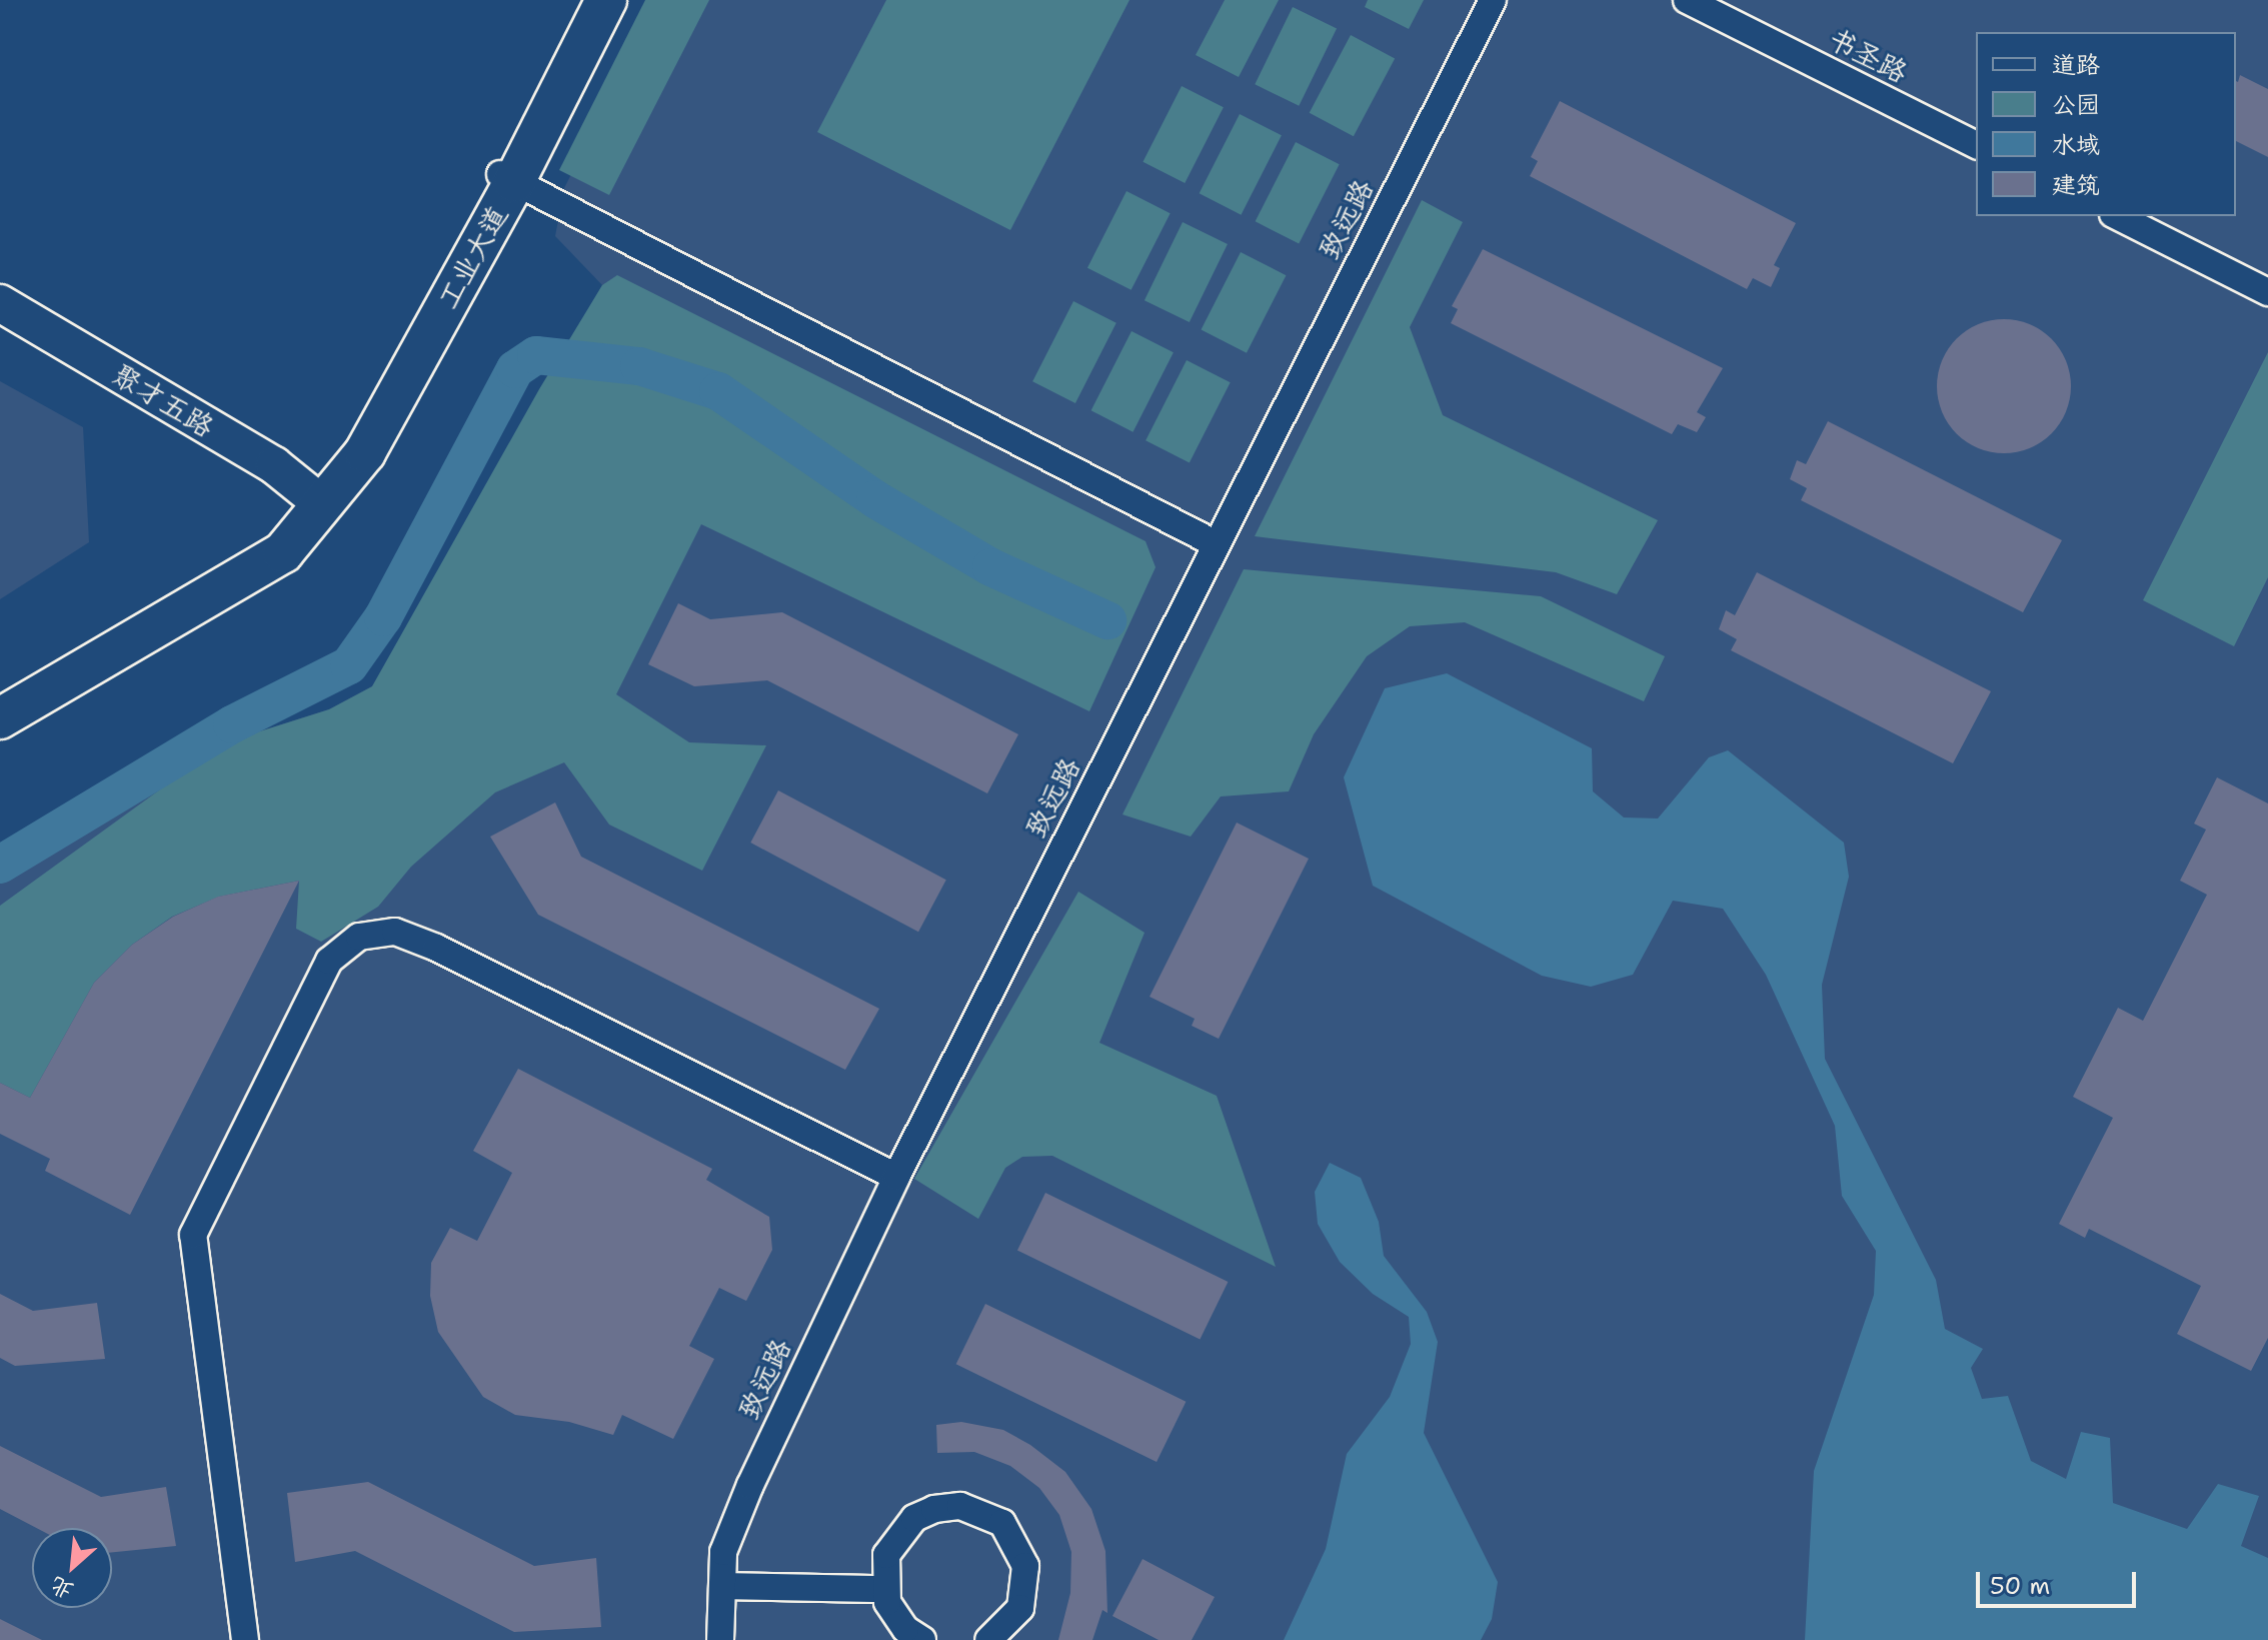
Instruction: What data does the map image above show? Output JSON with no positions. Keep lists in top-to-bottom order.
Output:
{
  "streets": {
    "main road": ["工业大道"],
    "street": ["书圣路", "致远路", "聚才五路"]
  },
  "crossings": [
    ["工业大道", "聚才五路"]
  ],
  "legend": [
    "道路",
    "公园",
    "水域",
    "建筑"
  ],
  "scale_bar": "50 m",
  "north": "bottom left"
}
